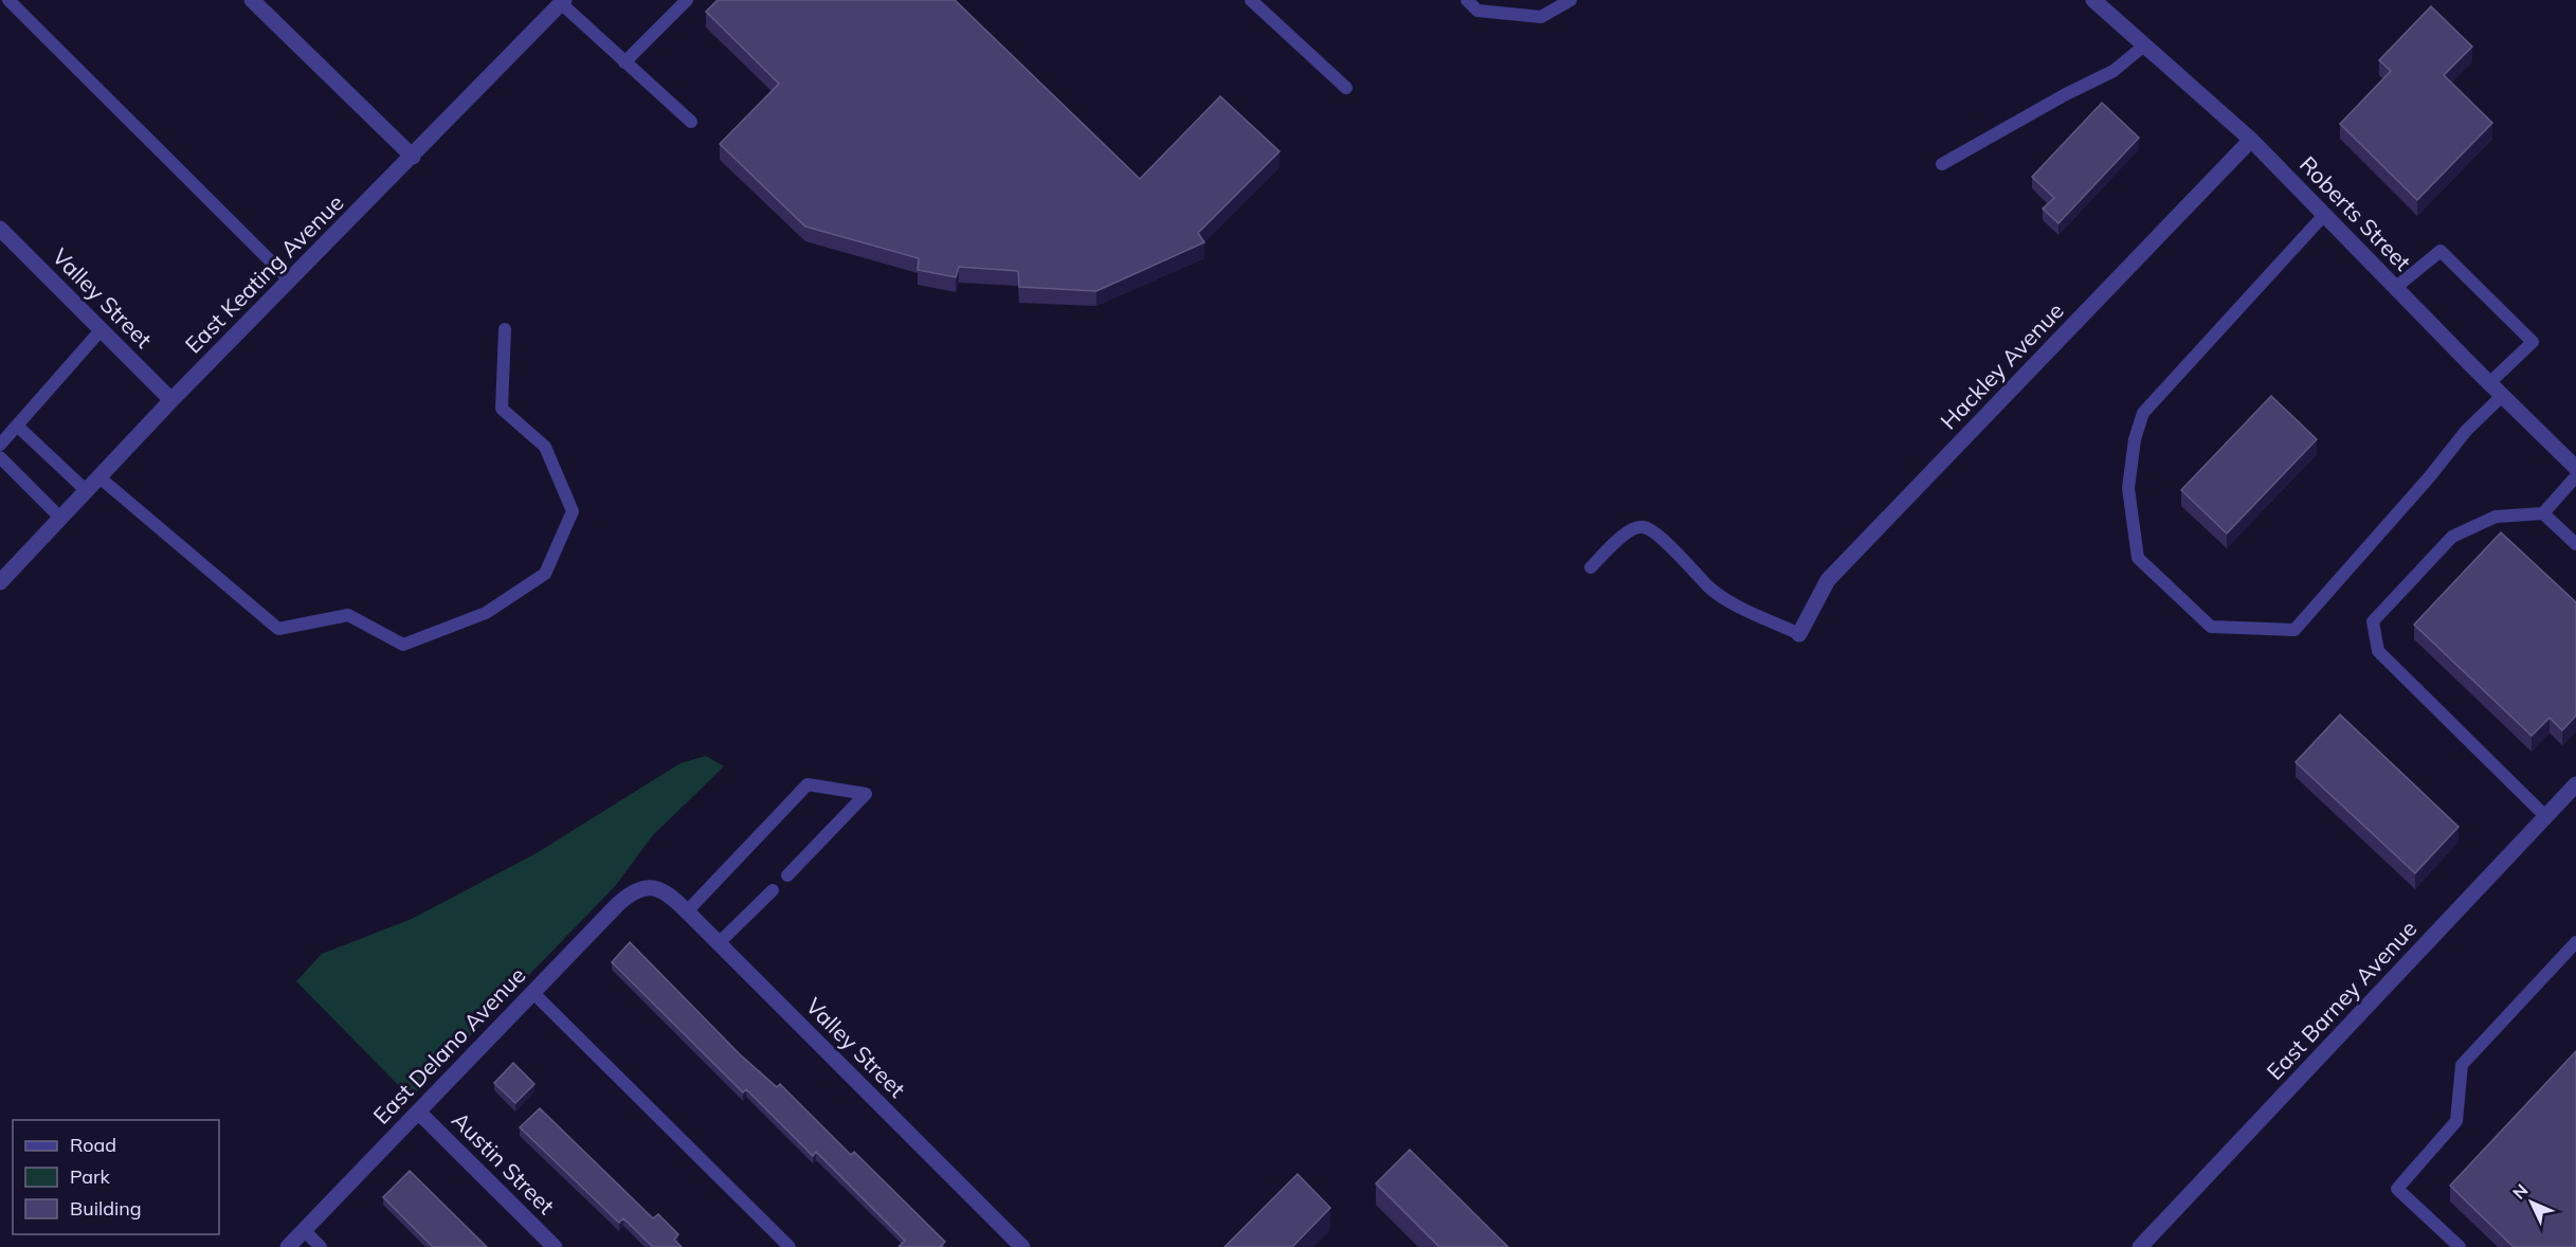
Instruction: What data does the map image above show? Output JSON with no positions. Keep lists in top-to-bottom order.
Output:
{
  "streets": {
    "street": [
      "Roberts Street",
      "East Keating Avenue",
      "Valley Street",
      "Hackley Avenue",
      "East Barney Avenue",
      "East Delano Avenue",
      "Austin Street"
    ]
  },
  "crossings": [
    ["Roberts Street", "Hackley Avenue"],
    ["East Keating Avenue", "Valley Street"],
    ["Valley Street", "East Delano Avenue"],
    ["East Delano Avenue", "Austin Street"]
  ],
  "legend": ["Road", "Park", "Building"],
  "north": "top left"
}
